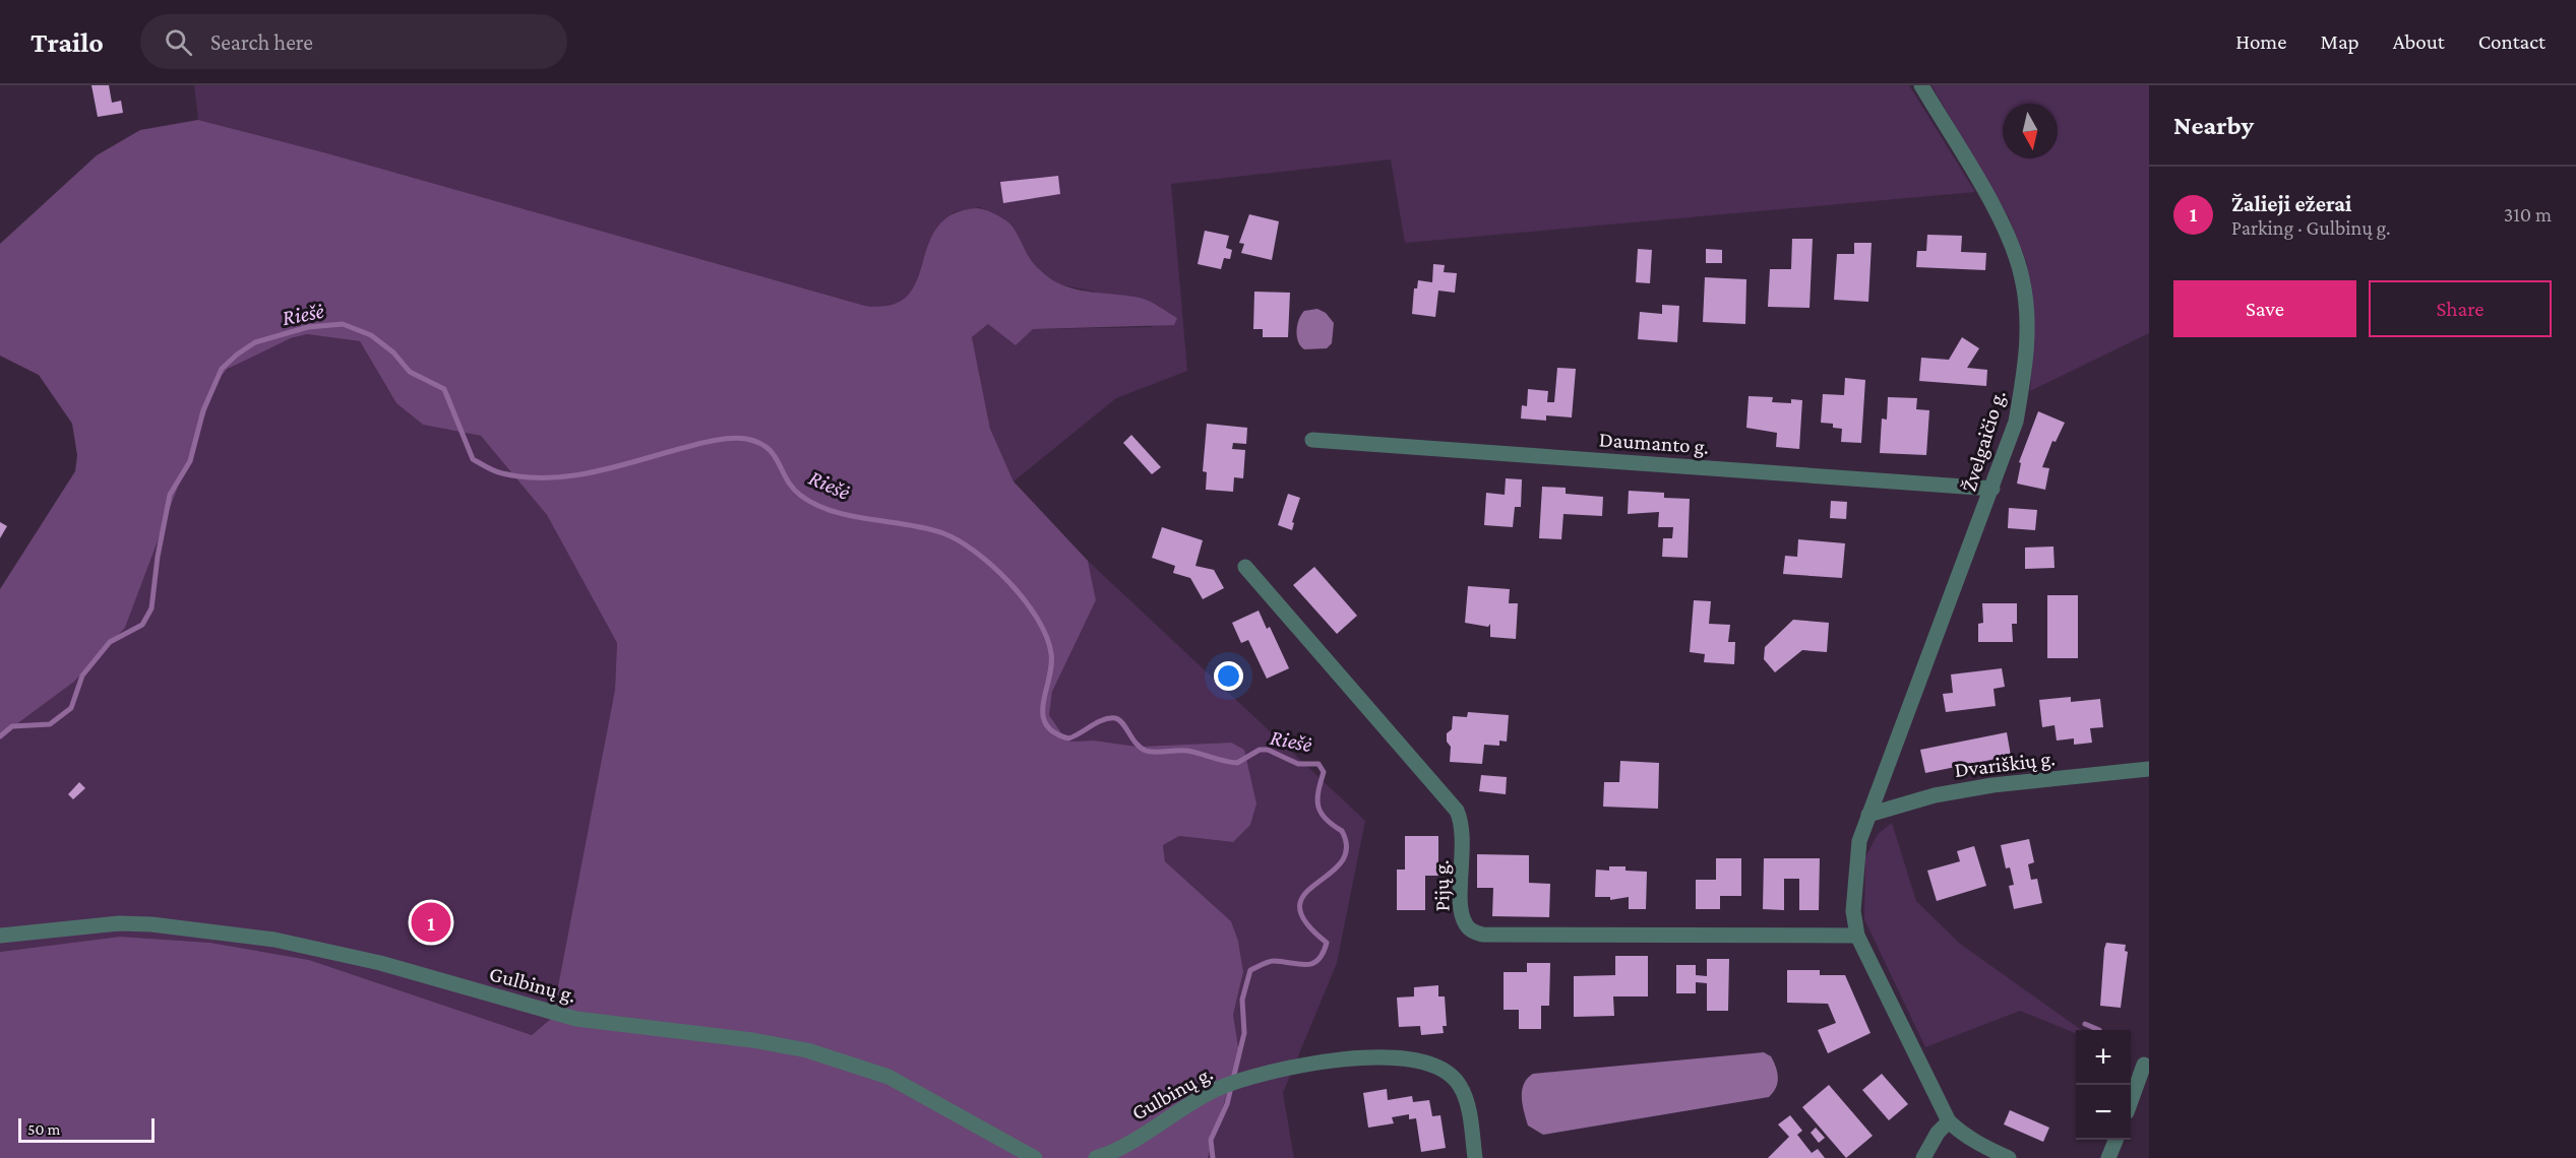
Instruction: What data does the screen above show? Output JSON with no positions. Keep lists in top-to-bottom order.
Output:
{
  "streets": {
    "street": [
      "Žvelgaičio g.",
      "Daumanto g.",
      "Dvariškių g.",
      "Pijų g.",
      "Gulbinų g."
    ]
  },
  "crossings": [
    ["Žvelgaičio g.", "Daumanto g."],
    ["Žvelgaičio g.", "Dvariškių g."],
    ["Žvelgaičio g.", "Pijų g."]
  ],
  "water": ["Riešė"],
  "scale_bar": "50 m",
  "north": "bottom",
  "page": {
    "header": "Trailo",
    "search": "Search here",
    "nav": [
      "Home",
      "Map",
      "About",
      "Contact"
    ],
    "heading": "Nearby",
    "list": [
      {
        "mark": "1",
        "name": "Žalieji ežerai",
        "note": "Parking · Gulbinų g.",
        "value": "310 m"
      }
    ],
    "buttons": ["Save", "Share"],
    "pins": "1",
    "map_buttons": ["+", "−"],
    "scale": "50 m"
  }
}
